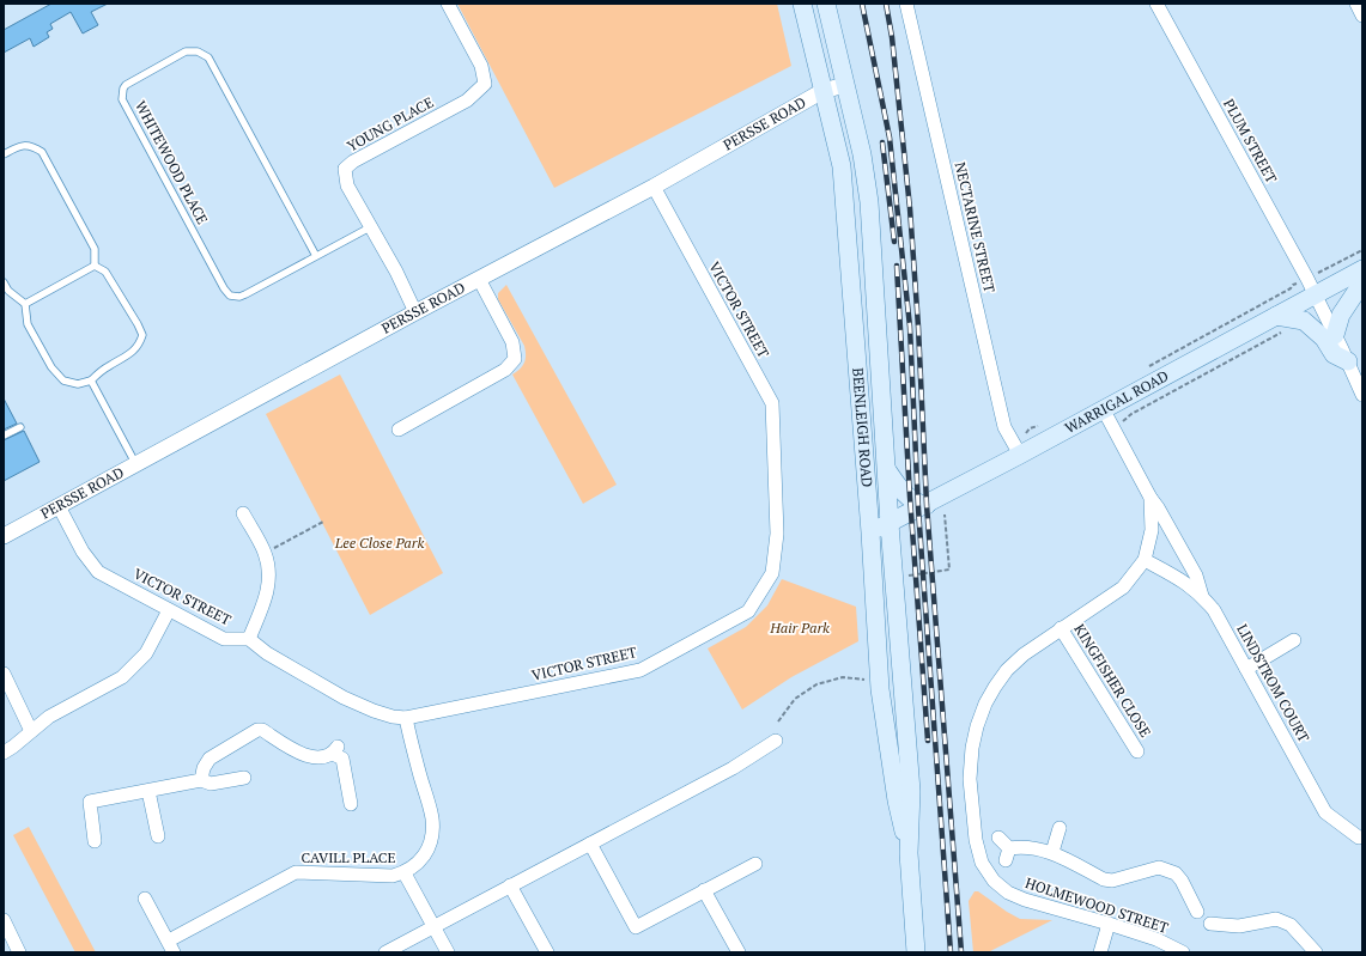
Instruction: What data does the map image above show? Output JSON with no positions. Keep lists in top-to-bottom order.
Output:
{
  "streets": {
    "main road": ["WARRIGAL ROAD", "BEENLEIGH ROAD"],
    "street": [
      "YOUNG PLACE",
      "PERSSE ROAD",
      "PLUM STREET",
      "NECTARINE STREET",
      "VICTOR STREET",
      "KINGFISHER CLOSE",
      "LINDSTROM COURT",
      "CAVILL PLACE",
      "HOLMEWOOD STREET"
    ],
    "lane": ["WHITEWOOD PLACE"]
  },
  "crossings": [
    ["YOUNG PLACE", "PERSSE ROAD"],
    ["YOUNG PLACE", "WHITEWOOD PLACE"],
    ["PERSSE ROAD", "VICTOR STREET"],
    ["PERSSE ROAD", "BEENLEIGH ROAD"],
    ["PLUM STREET", "WARRIGAL ROAD"],
    ["NECTARINE STREET", "WARRIGAL ROAD"],
    ["VICTOR STREET", "CAVILL PLACE"],
    ["WARRIGAL ROAD", "BEENLEIGH ROAD"],
    ["WARRIGAL ROAD", "HOLMEWOOD STREET"],
    ["KINGFISHER CLOSE", "HOLMEWOOD STREET"],
    ["LINDSTROM COURT", "HOLMEWOOD STREET"]
  ],
  "parks": ["Lee Close Park", "Hair Park"]
}
